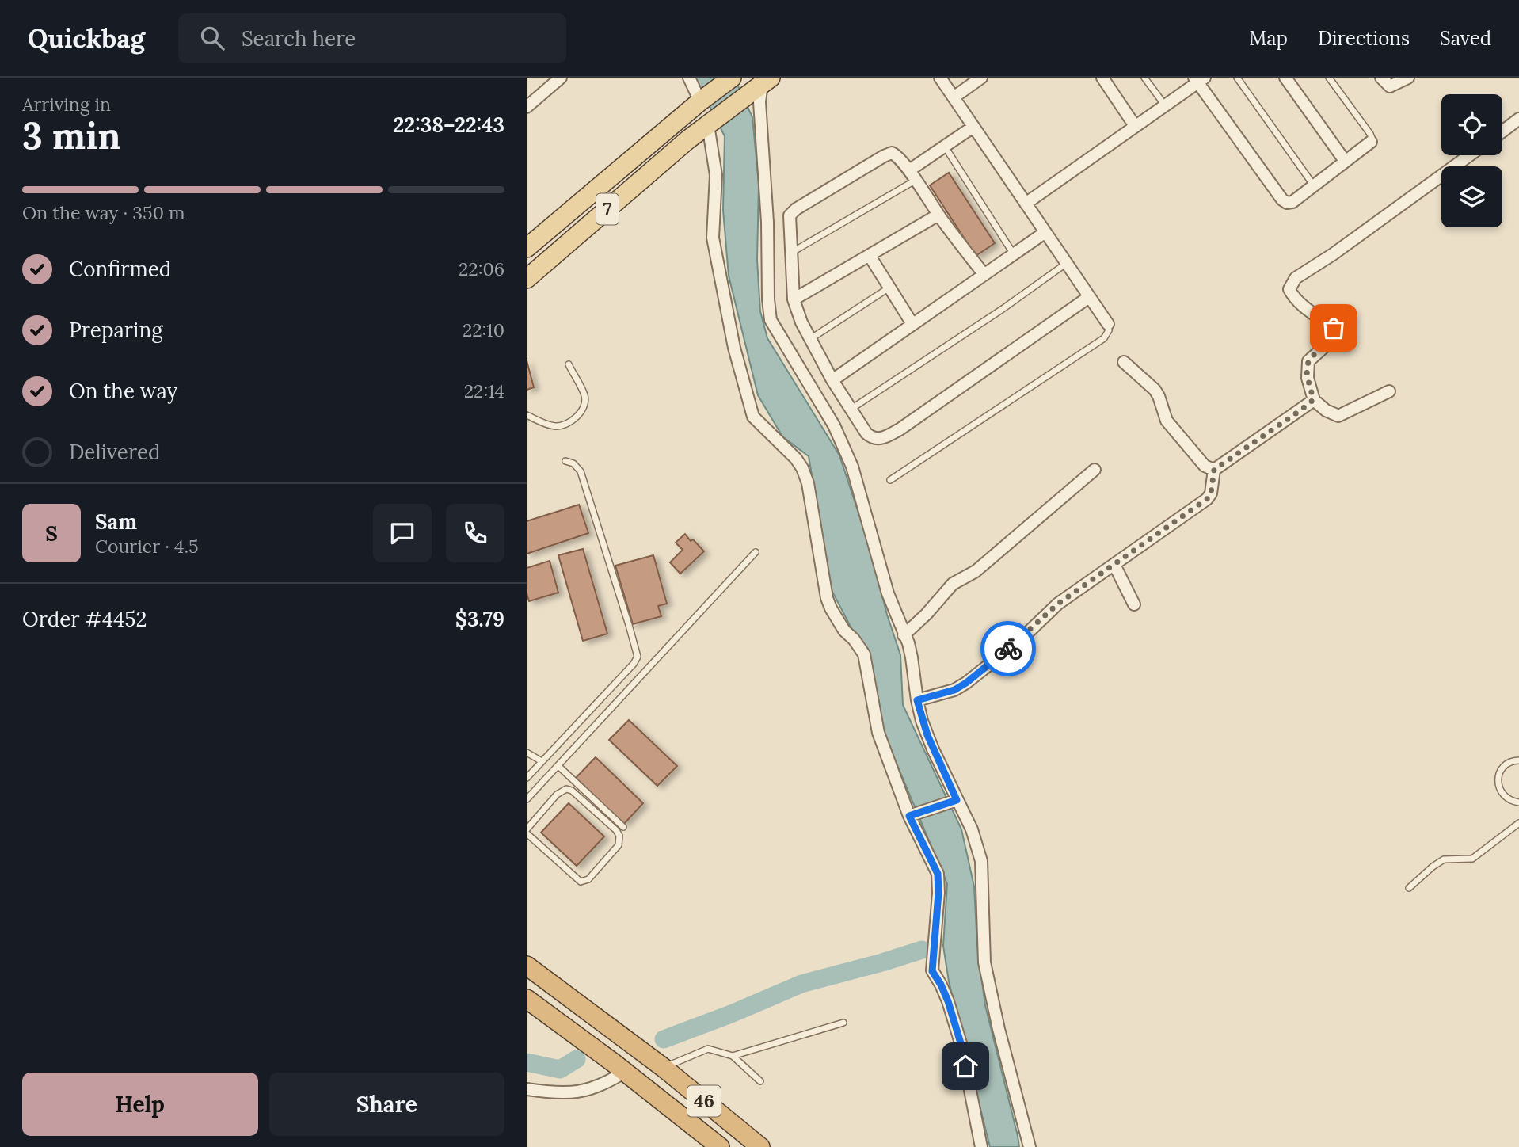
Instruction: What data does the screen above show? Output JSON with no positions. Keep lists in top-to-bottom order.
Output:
{
  "streets": {
    "highway": ["46"],
    "main road": ["7"]
  },
  "page": {
    "header": "Quickbag",
    "search": "Search here",
    "nav": ["Map", "Directions", "Saved"],
    "heading": ["3 min", "Arriving in", "22:38–22:43"],
    "panel": [
      "Sam",
      "Courier · 4.5",
      "Order #4452",
      "$3.79"
    ],
    "bar": "On the way · 350 m",
    "list": [
      ["Confirmed", "22:06"],
      ["Preparing", "22:10"],
      ["On the way", "22:14"],
      "Delivered"
    ],
    "round": "S",
    "buttons": ["Help", "Share"]
  }
}
